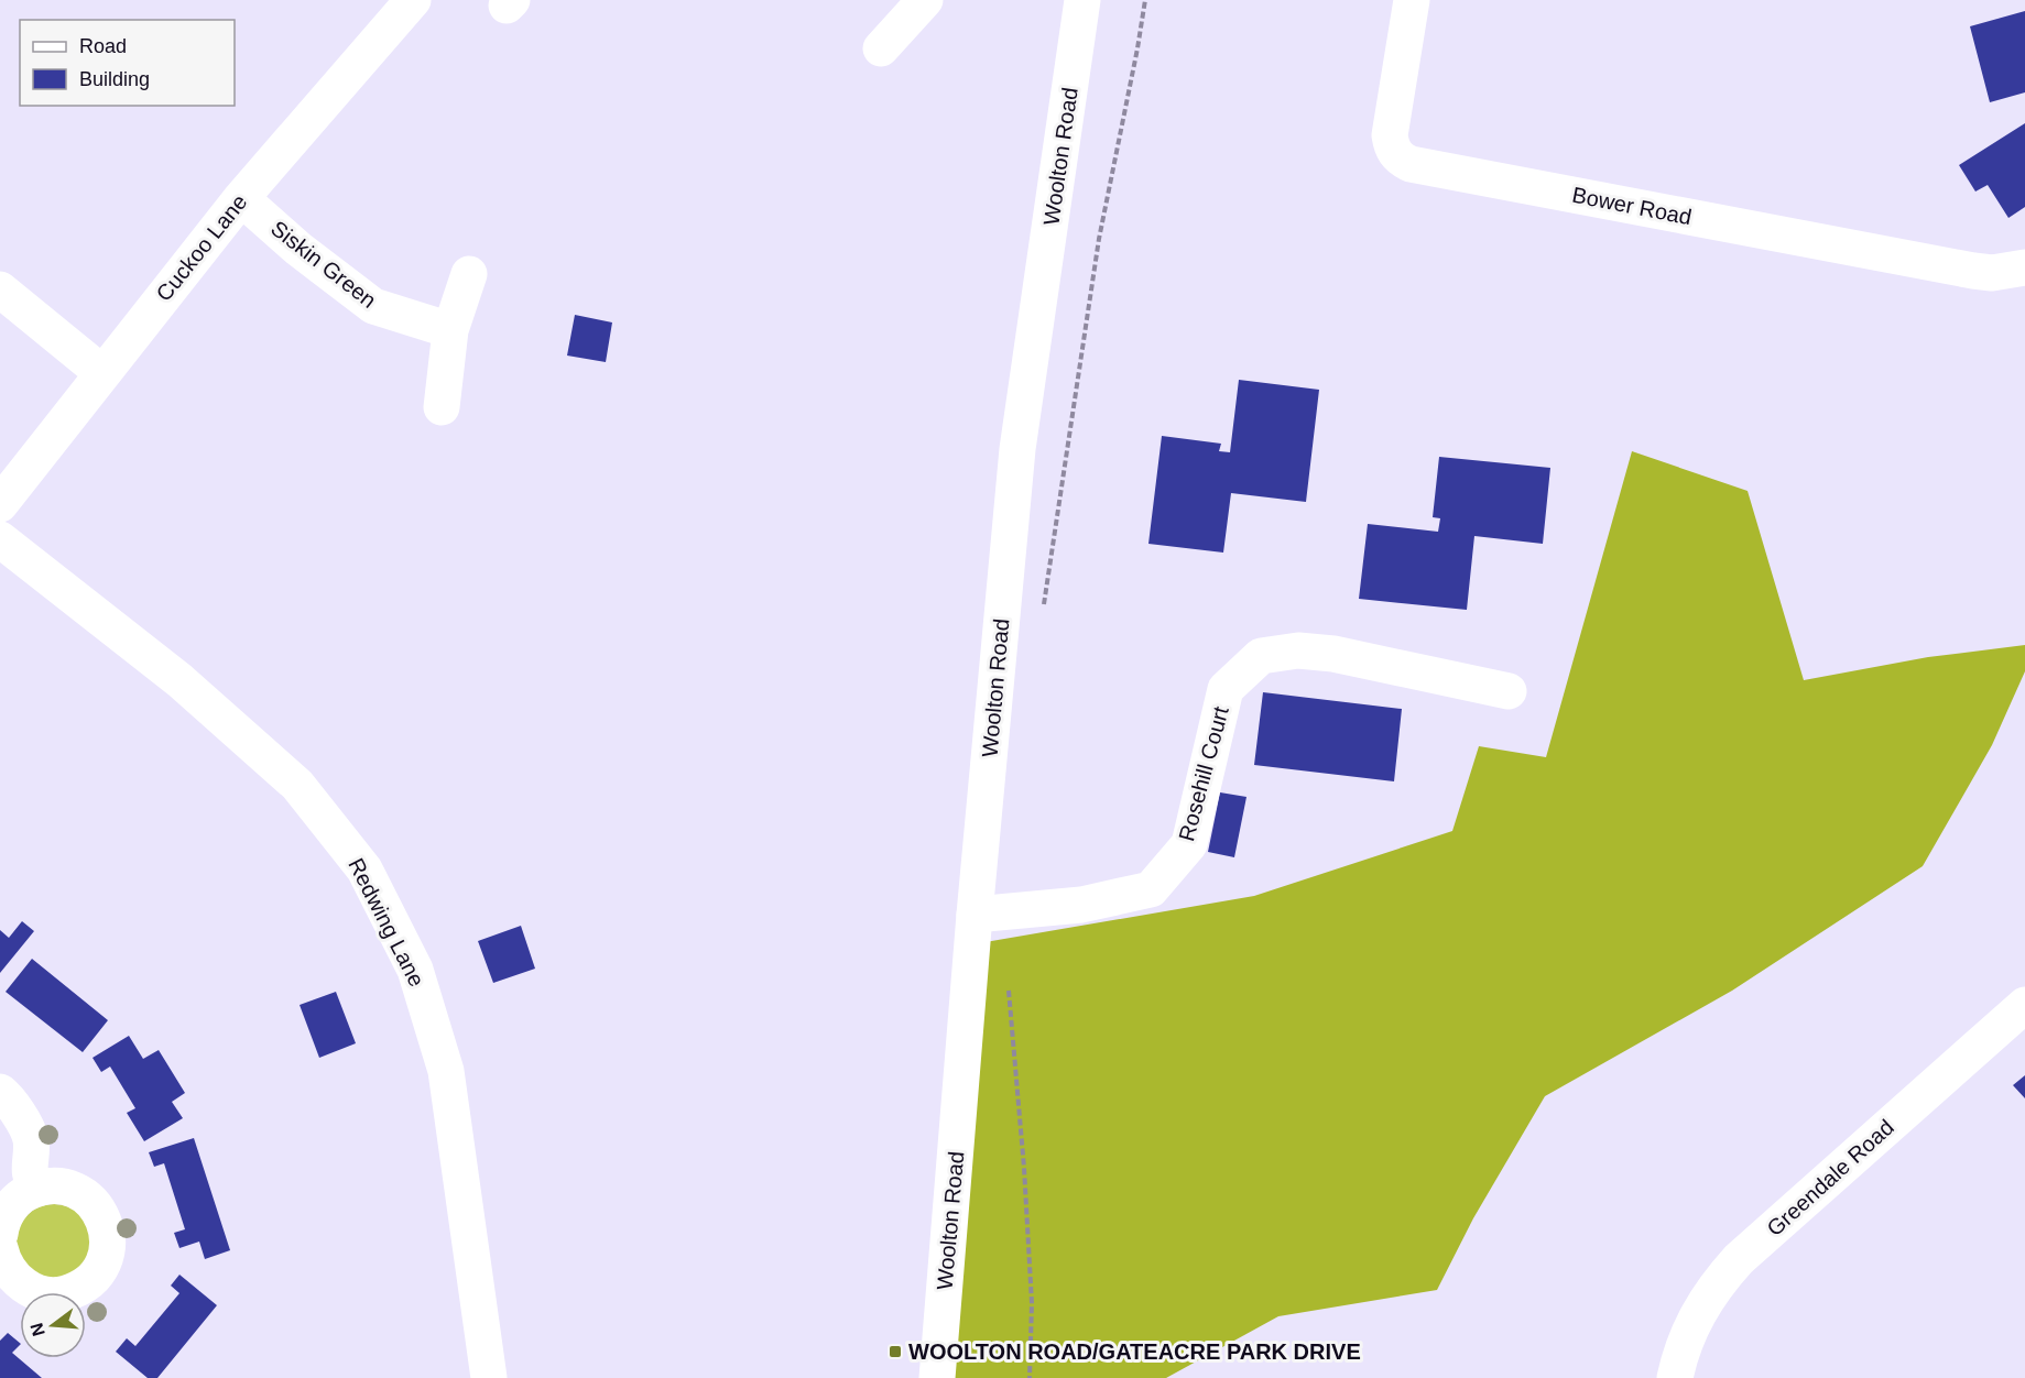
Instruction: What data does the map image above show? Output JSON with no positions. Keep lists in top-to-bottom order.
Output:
{
  "streets": {
    "street": [
      "Woolton Road",
      "Bower Road",
      "Cuckoo Lane",
      "Siskin Green",
      "Rosehill Court",
      "Redwing Lane",
      "Greendale Road"
    ]
  },
  "crossings": [
    ["Woolton Road", "Rosehill Court"],
    ["Cuckoo Lane", "Siskin Green"]
  ],
  "places": {
    "transit": ["WOOLTON ROAD/GATEACRE PARK DRIVE"]
  },
  "legend": ["Road", "Building"],
  "north": "left"
}
